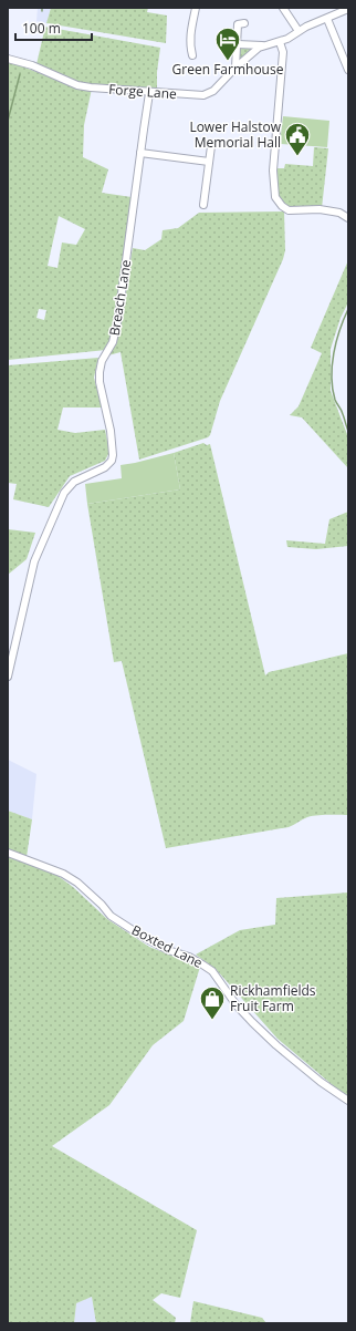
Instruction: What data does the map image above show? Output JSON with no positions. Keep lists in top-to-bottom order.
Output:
{
  "streets": {
    "street": ["Forge Lane", "Breach Lane", "Boxted Lane"]
  },
  "crossings": [
    ["Forge Lane", "Breach Lane"]
  ],
  "places": {
    "hotel": ["Green Farmhouse"],
    "public building": ["Lower Halstow Memorial Hall"],
    "shop": ["Rickhamfields Fruit Farm"]
  },
  "scale_bar": "100 m"
}
